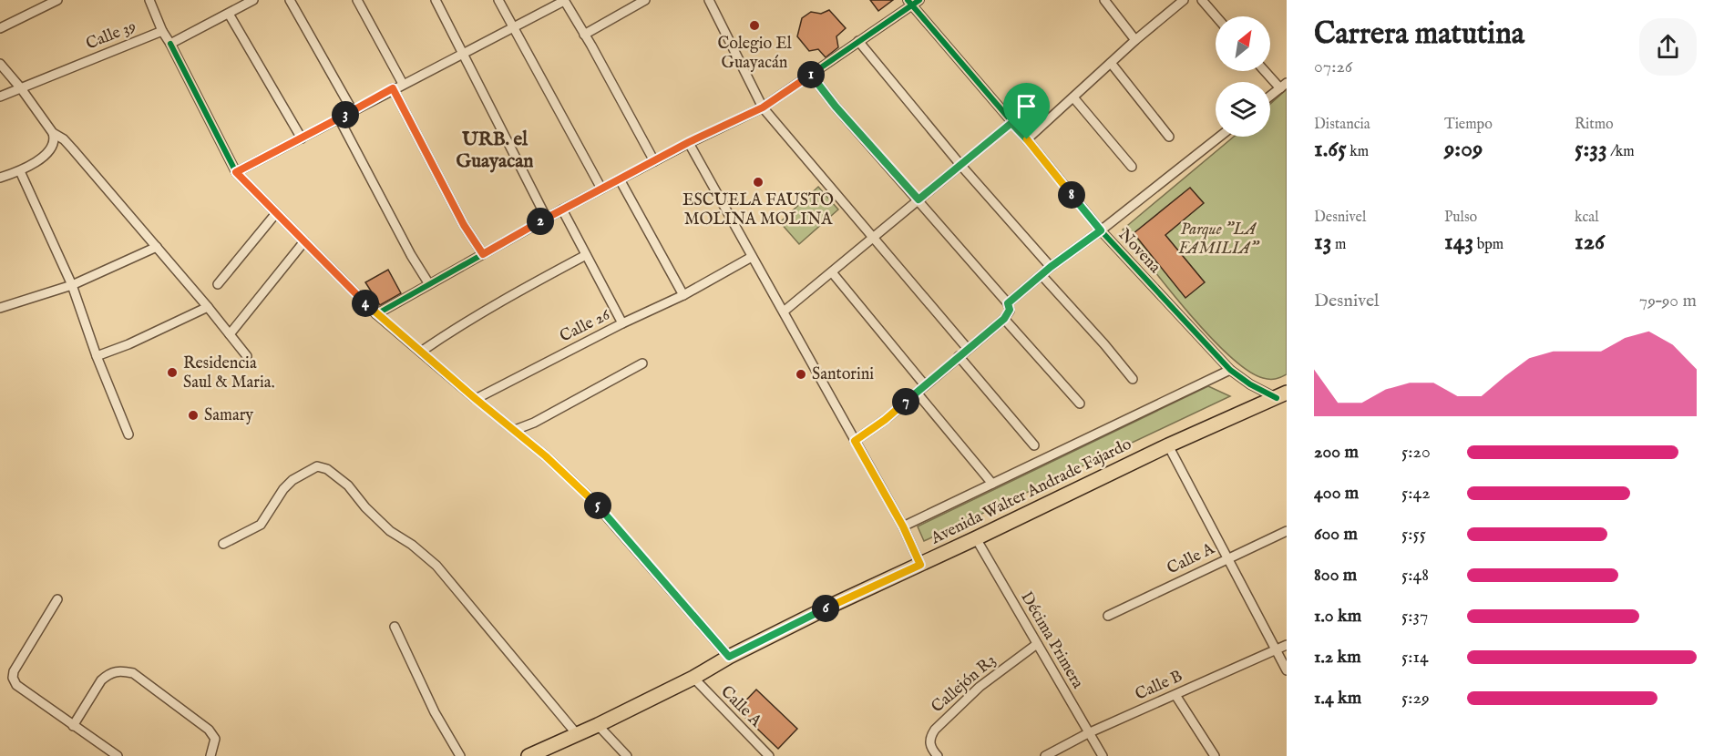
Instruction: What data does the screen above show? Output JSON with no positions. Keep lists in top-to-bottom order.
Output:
{
  "streets": {
    "main road": ["Avenida Walter Andrade Fajardo"],
    "street": [
      "Calle 39",
      "Novena",
      "Calle 26",
      "Calle A",
      "Décima Primera",
      "Callejón R3",
      "Calle B"
    ]
  },
  "crossings": [
    ["Calle 39", "Novena"],
    ["Calle 39", "Calle 26"],
    ["Calle 39", "Avenida Walter Andrade Fajardo"],
    ["Novena", "Calle 26"],
    ["Novena", "Avenida Walter Andrade Fajardo"],
    ["Avenida Walter Andrade Fajardo", "Calle A"],
    ["Avenida Walter Andrade Fajardo", "Décima Primera"],
    ["Décima Primera", "Callejón R3"],
    ["Décima Primera", "Calle B"]
  ],
  "districts": ["URB. el Guayacan"],
  "parks": ["Parque \"LA FAMILIA\""],
  "places": [
    "Colegio El Guayacán",
    "ESCUELA FAUSTO MOLINA MOLINA",
    "Residencia Saul & Maria.",
    "Santorini",
    "Samary"
  ],
  "north": "top right",
  "page": {
    "heading": ["Carrera matutina", "07:26"],
    "pins": [
      "1",
      "3",
      "8",
      "2",
      "4",
      "7",
      "5",
      "6"
    ],
    "stats": [
      ["Distancia", "1.65 km"],
      ["Tiempo", "9:09"],
      ["Ritmo", "5:33 /km"],
      ["Desnivel", "13 m"],
      ["Pulso", "143 bpm"],
      ["kcal", "126"]
    ],
    "chart": ["Desnivel", "79–90 m"],
    "list": [
      {
        "name": "200 m",
        "note": "5:20"
      },
      {
        "name": "400 m",
        "note": "5:42"
      },
      {
        "name": "600 m",
        "note": "5:55"
      },
      {
        "name": "800 m",
        "note": "5:48"
      },
      {
        "name": "1.0 km",
        "note": "5:37"
      },
      {
        "name": "1.2 km",
        "note": "5:14"
      },
      {
        "name": "1.4 km",
        "note": "5:29"
      }
    ]
  }
}
